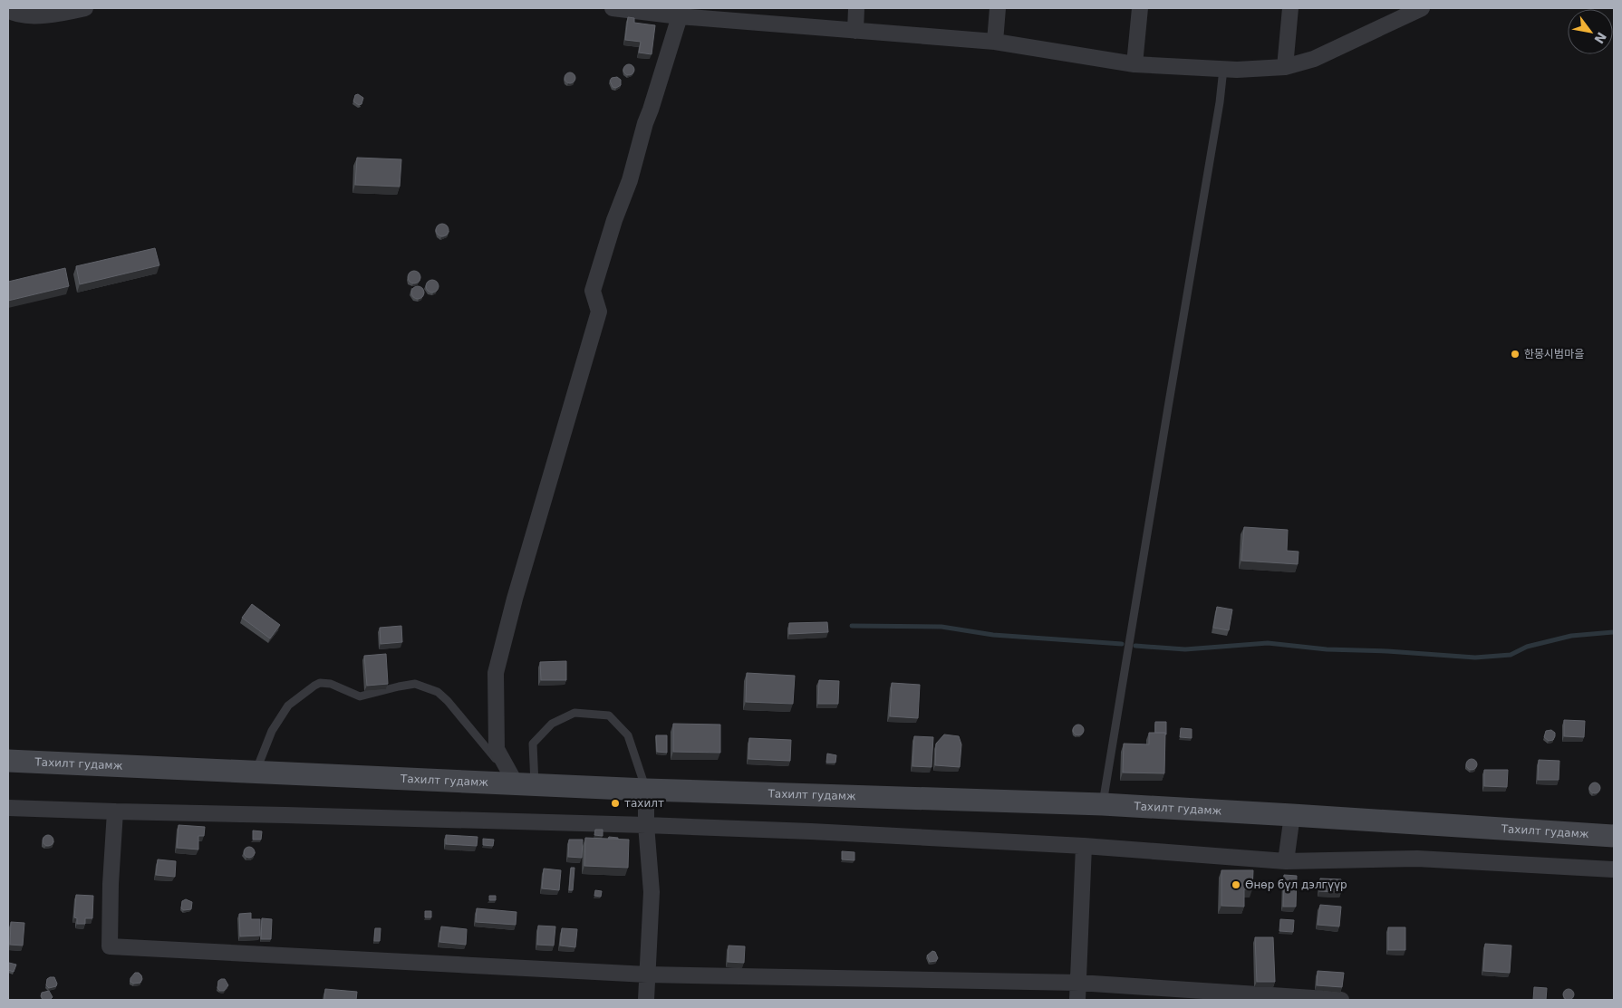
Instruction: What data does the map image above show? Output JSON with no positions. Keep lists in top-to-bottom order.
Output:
{
  "streets": {
    "main road": ["Тахилт гудамж"]
  },
  "places": ["한몽시범마을", "тахилт", "Өнөр бүл дэлгүүр"],
  "north": "bottom right"
}
